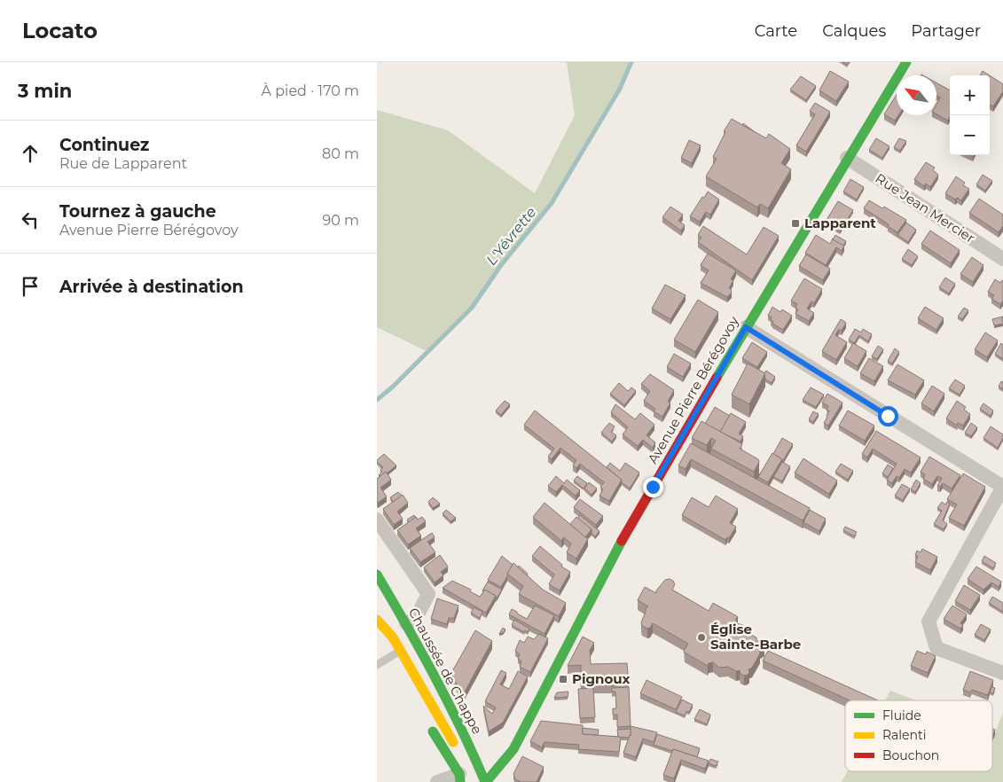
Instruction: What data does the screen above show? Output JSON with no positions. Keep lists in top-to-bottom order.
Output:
{
  "streets": {
    "main road": ["Avenue Pierre Bérégovoy", "Chaussée de Chappe"],
    "street": ["Rue Jean Mercier"]
  },
  "crossings": [
    ["Rue Jean Mercier", "Avenue Pierre Bérégovoy"],
    ["Avenue Pierre Bérégovoy", "Chaussée de Chappe"]
  ],
  "water": ["L'Yévrette"],
  "places": {
    "transit": ["Lapparent", "Pignoux"],
    "other": ["Église Sainte-Barbe"]
  },
  "legend": ["Fluide", "Ralenti", "Bouchon"],
  "north": "top left",
  "page": {
    "header": "Locato",
    "nav": ["Carte", "Calques", "Partager"],
    "heading": ["3 min", "À pied · 170 m"],
    "map_buttons": ["+", "−"],
    "list": [
      ["Continuez", "Rue de Lapparent", "80 m"],
      ["Tournez à gauche", "Avenue Pierre Bérégovoy", "90 m"],
      "Arrivée à destination"
    ]
  }
}
